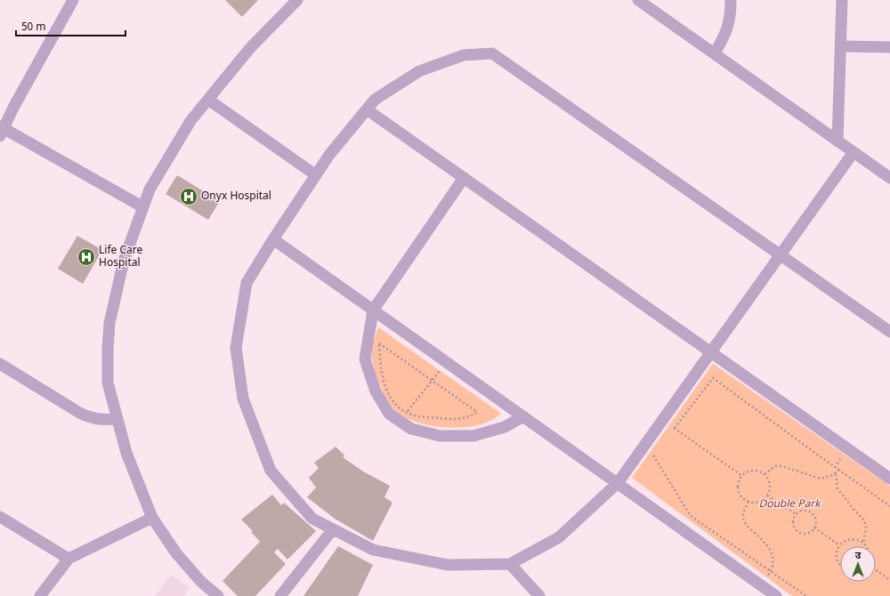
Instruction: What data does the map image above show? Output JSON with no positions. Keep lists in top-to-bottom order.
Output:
{
  "parks": ["Double Park"],
  "places": {
    "hospital": ["Onyx Hospital", "Life Care Hospital"]
  },
  "scale_bar": "50 m",
  "north": "top"
}
